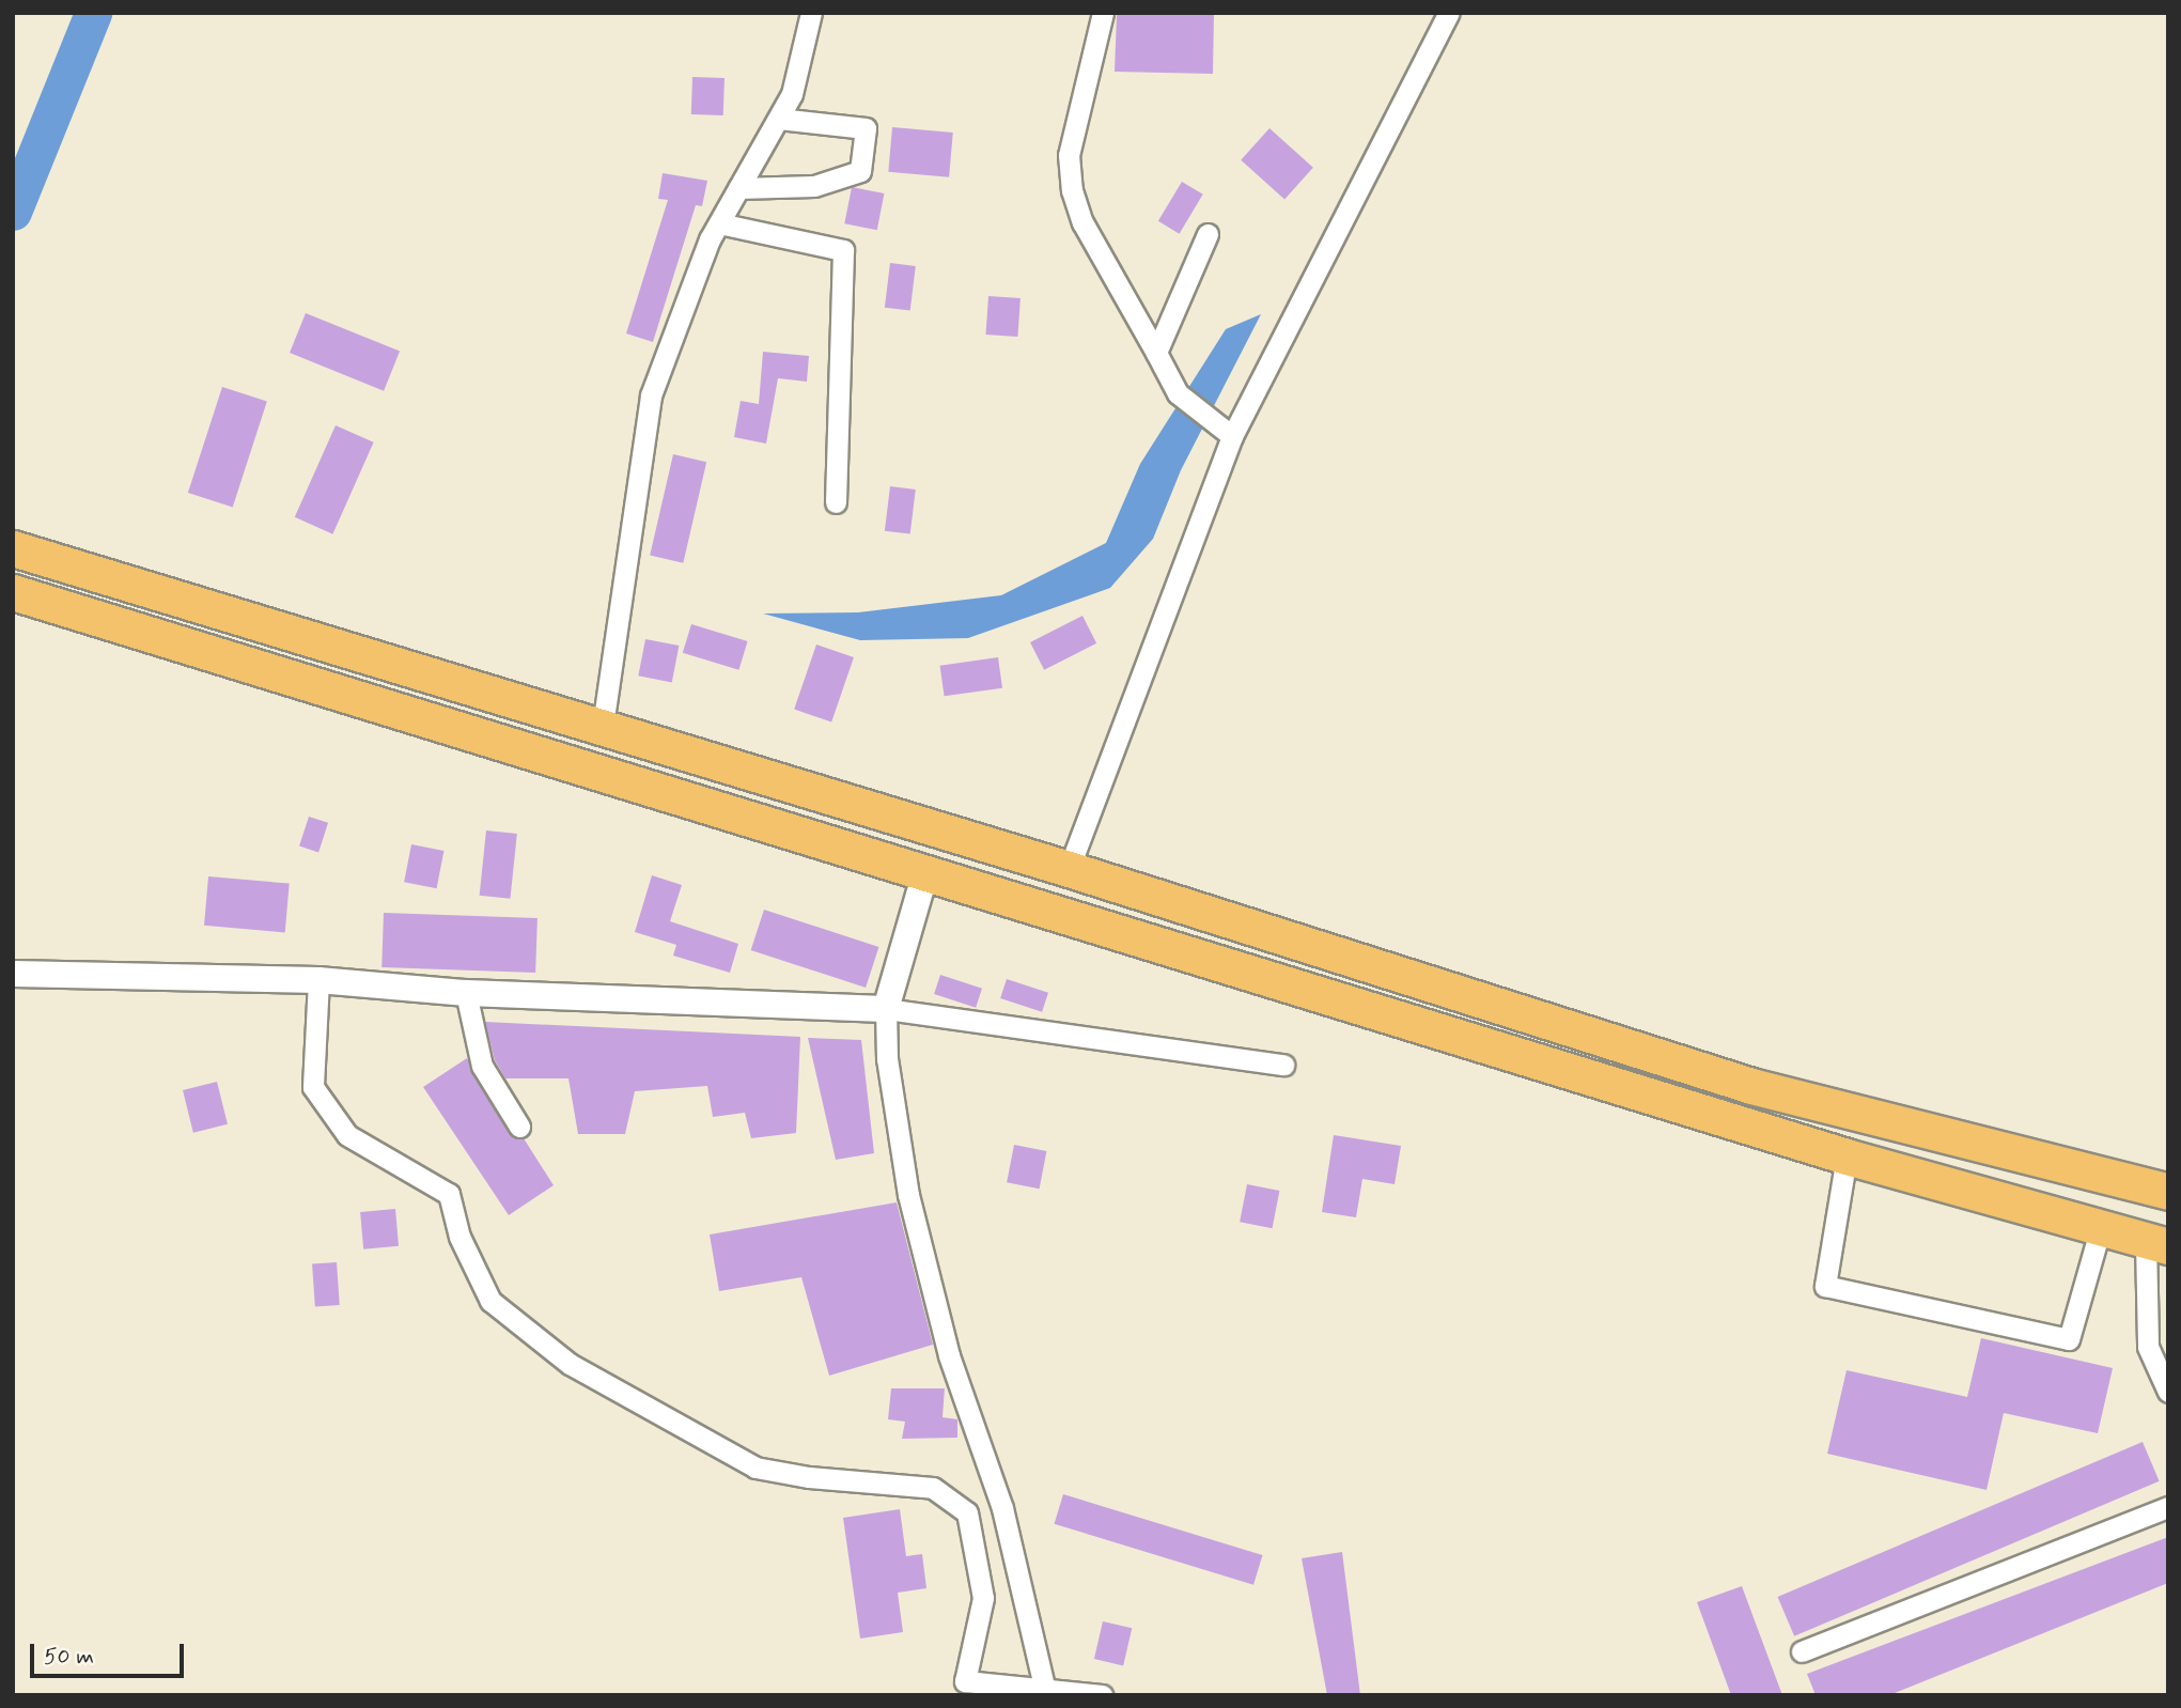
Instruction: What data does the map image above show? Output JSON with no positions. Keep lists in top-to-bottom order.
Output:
{
  "scale_bar": "50 m"
}
